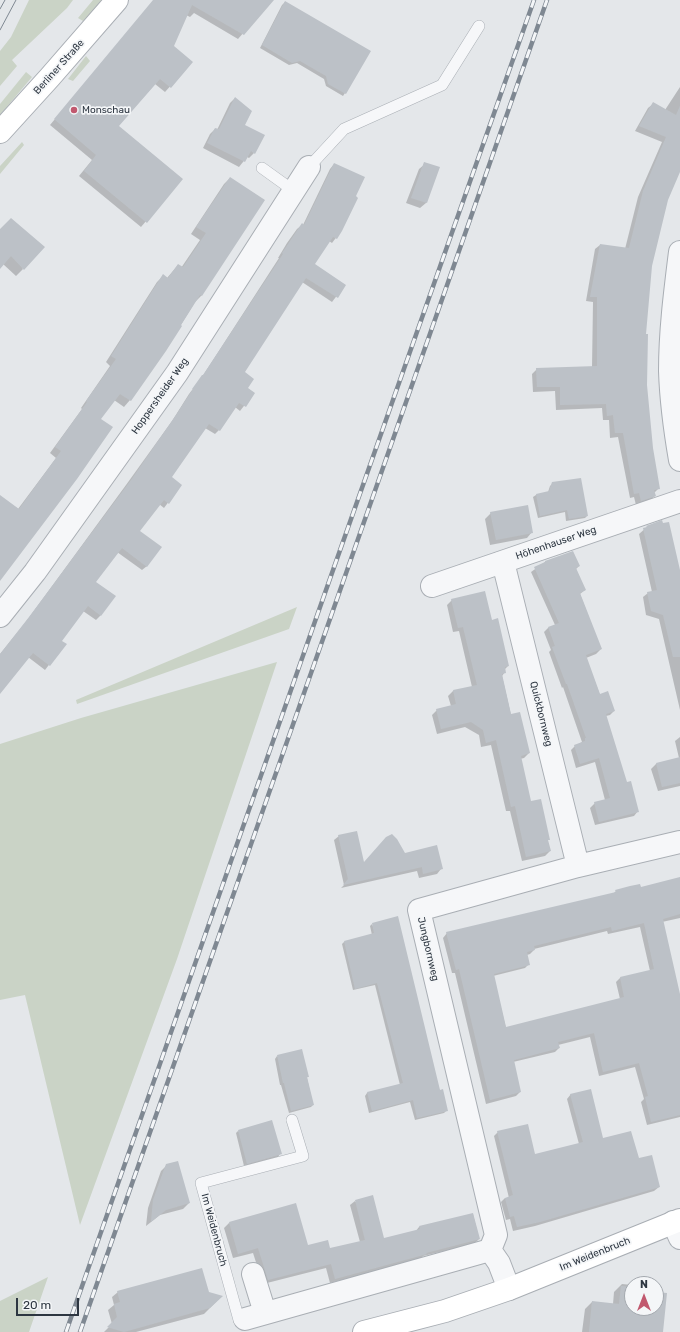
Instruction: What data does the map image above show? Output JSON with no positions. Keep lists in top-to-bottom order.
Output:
{
  "streets": {
    "street": [
      "Berliner Straße",
      "Hoppersheider Weg",
      "Höhenhauser Weg",
      "Quickbornweg",
      "Jungbornweg",
      "Im Weidenbruch"
    ]
  },
  "crossings": [
    ["Höhenhauser Weg", "Quickbornweg"],
    ["Quickbornweg", "Jungbornweg"]
  ],
  "places": ["Monschau"],
  "scale_bar": "20 m",
  "north": "top"
}
